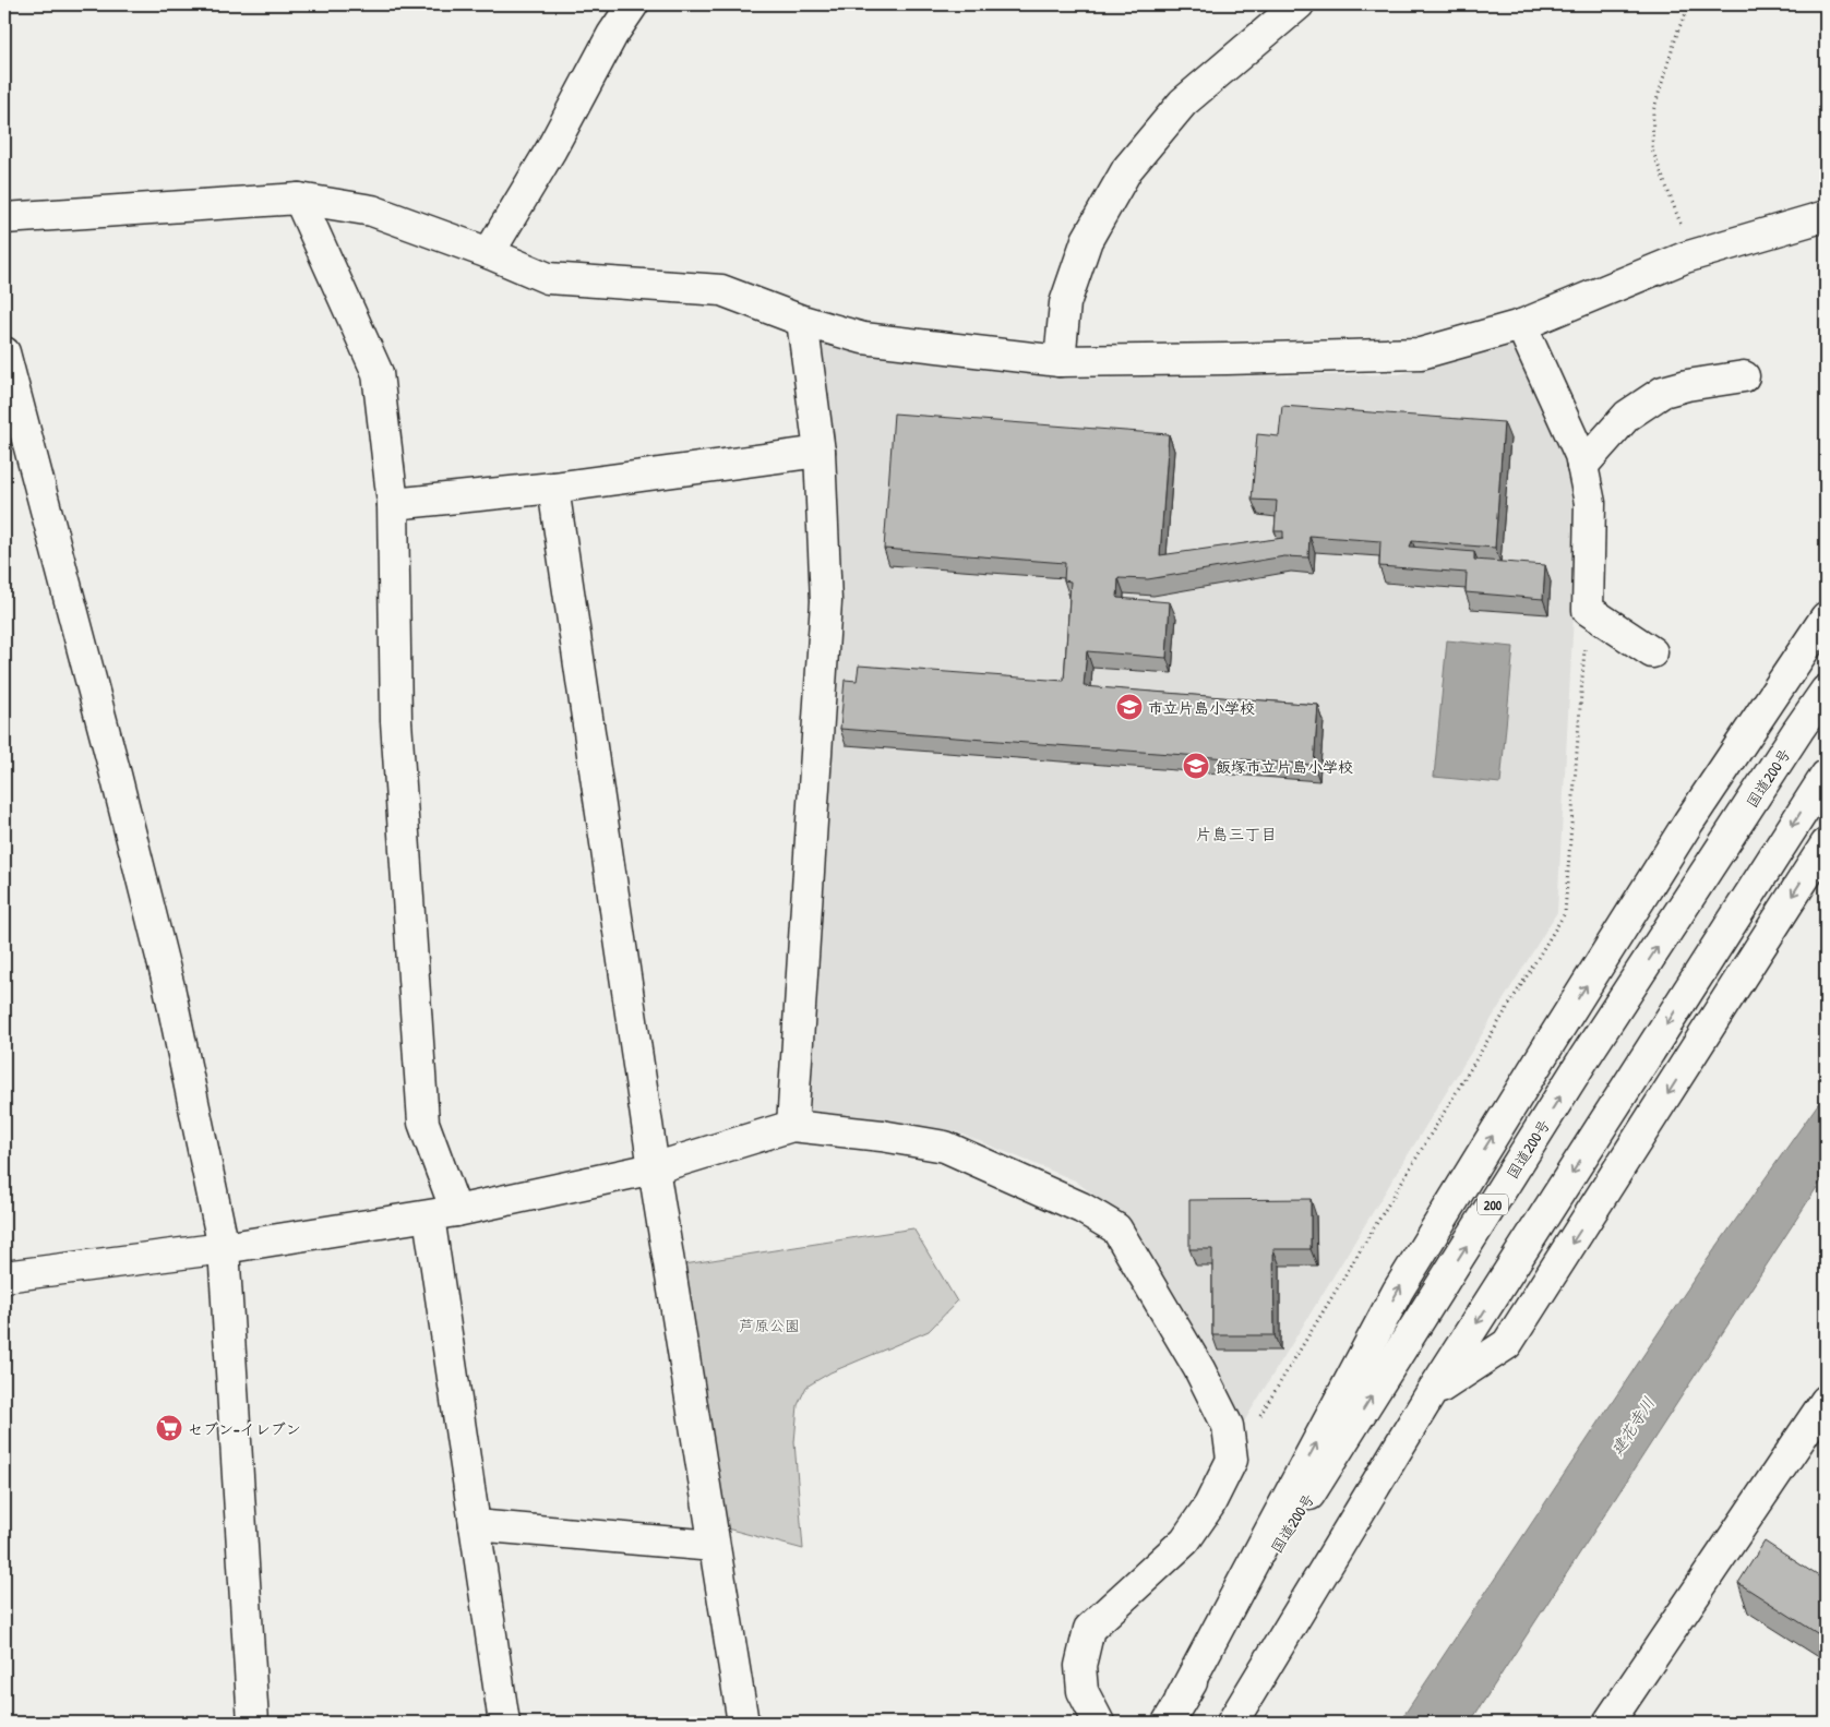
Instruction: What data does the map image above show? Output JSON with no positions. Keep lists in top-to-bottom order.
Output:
{
  "streets": {
    "main road": ["国道200号", "200"]
  },
  "districts": ["片島三丁目"],
  "water": ["建花寺川"],
  "parks": ["芦原公園"],
  "places": {
    "school or university": ["市立片島小学校", "飯塚市立片島小学校"],
    "supermarket": ["セブン-イレブン"]
  }
}
